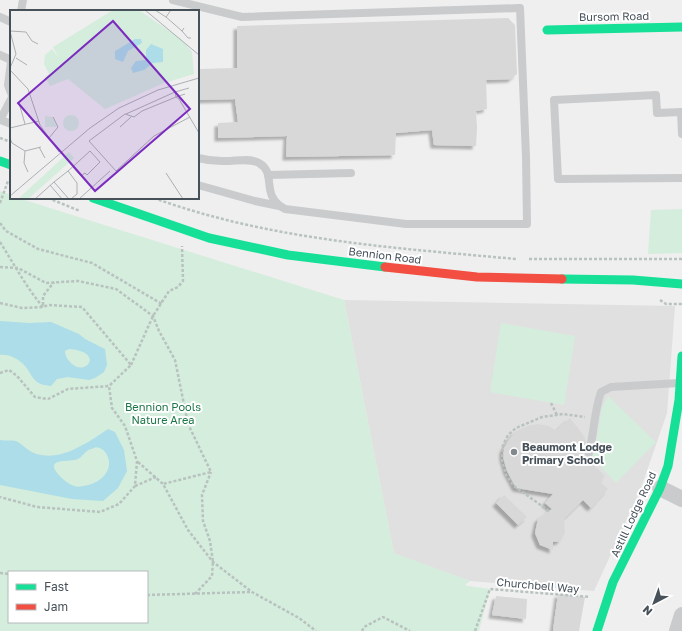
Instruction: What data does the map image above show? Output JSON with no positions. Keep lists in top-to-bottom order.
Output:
{
  "streets": {
    "street": ["Bursom Road", "Bennion Road", "Astill Lodge Road"],
    "path": ["Churchbell Way"]
  },
  "parks": ["Bennion Pools Nature Area"],
  "places": ["Beaumont Lodge Primary School"],
  "legend": ["Fast", "Jam"],
  "north": "bottom left"
}
